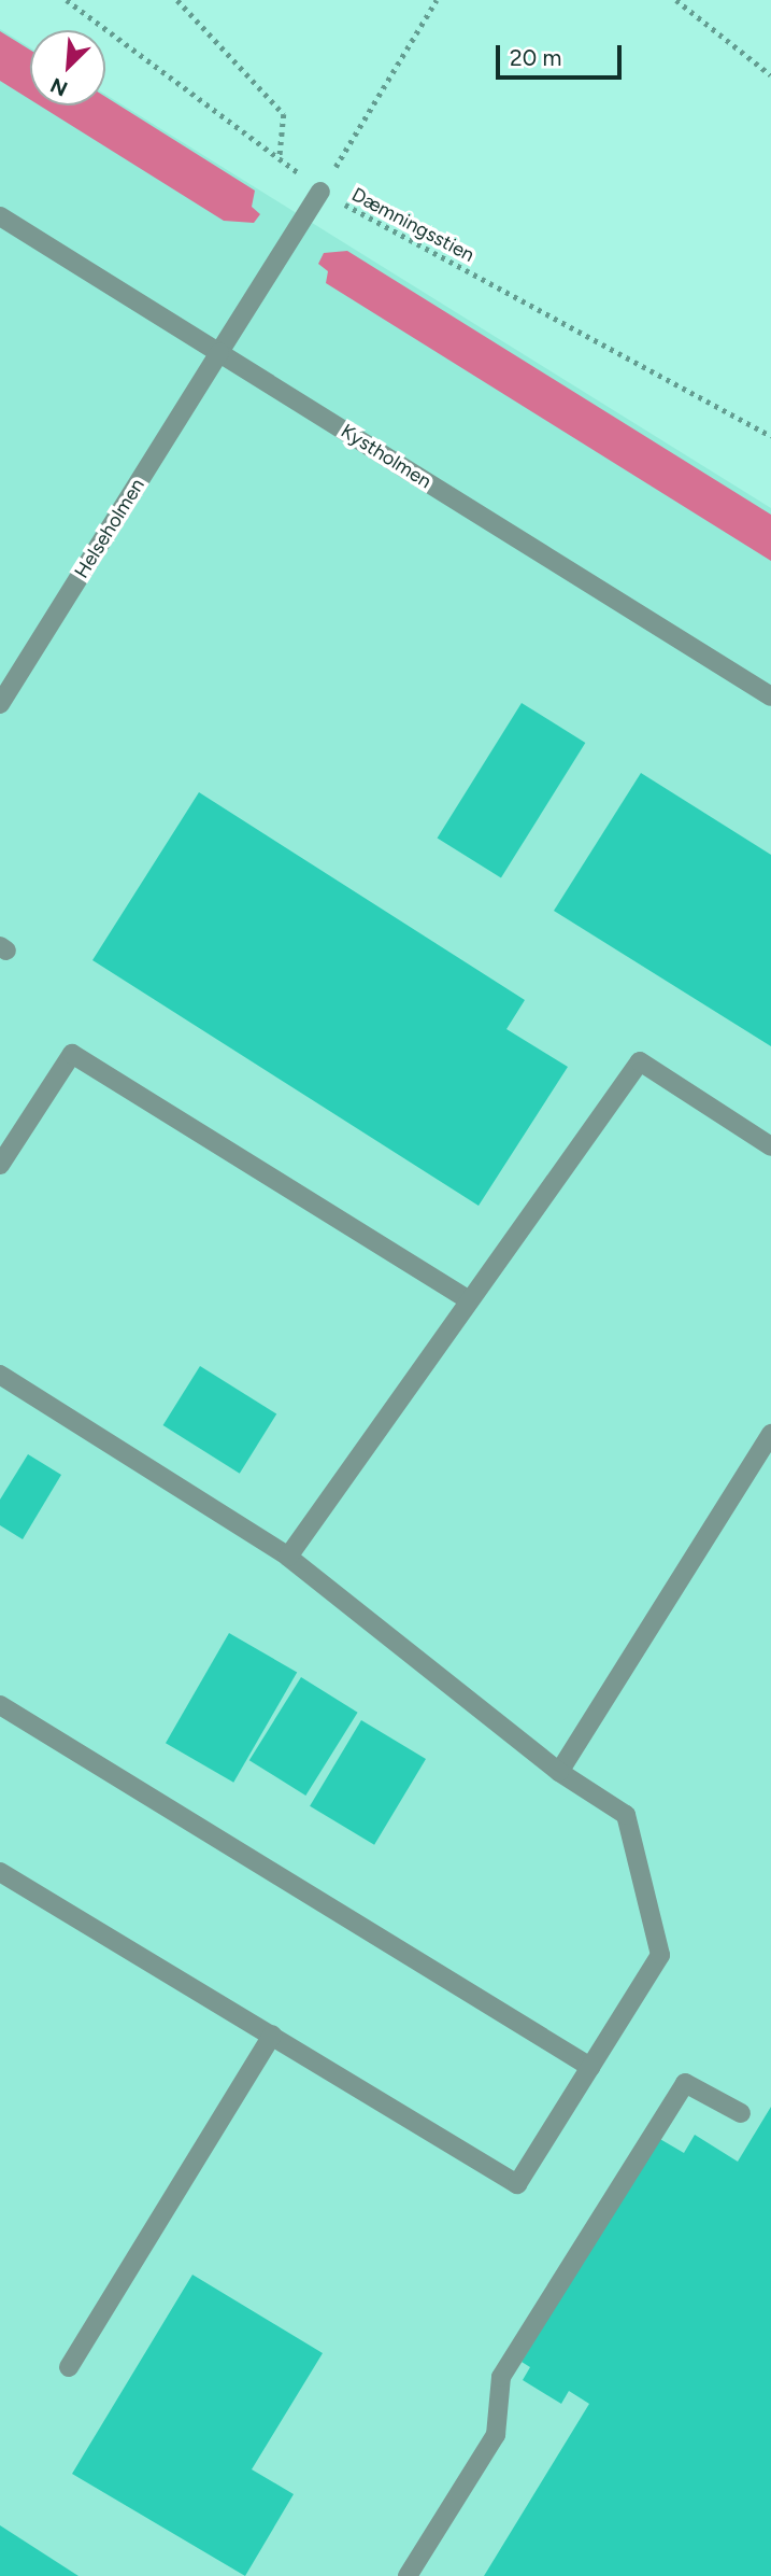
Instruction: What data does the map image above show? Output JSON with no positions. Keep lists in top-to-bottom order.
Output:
{
  "streets": {
    "street": ["Kystholmen", "Helseholmen"],
    "path": ["Dæmningsstien"]
  },
  "crossings": [
    ["Dæmningsstien", "Helseholmen"],
    ["Kystholmen", "Helseholmen"]
  ],
  "scale_bar": "20 m",
  "north": "bottom left"
}
